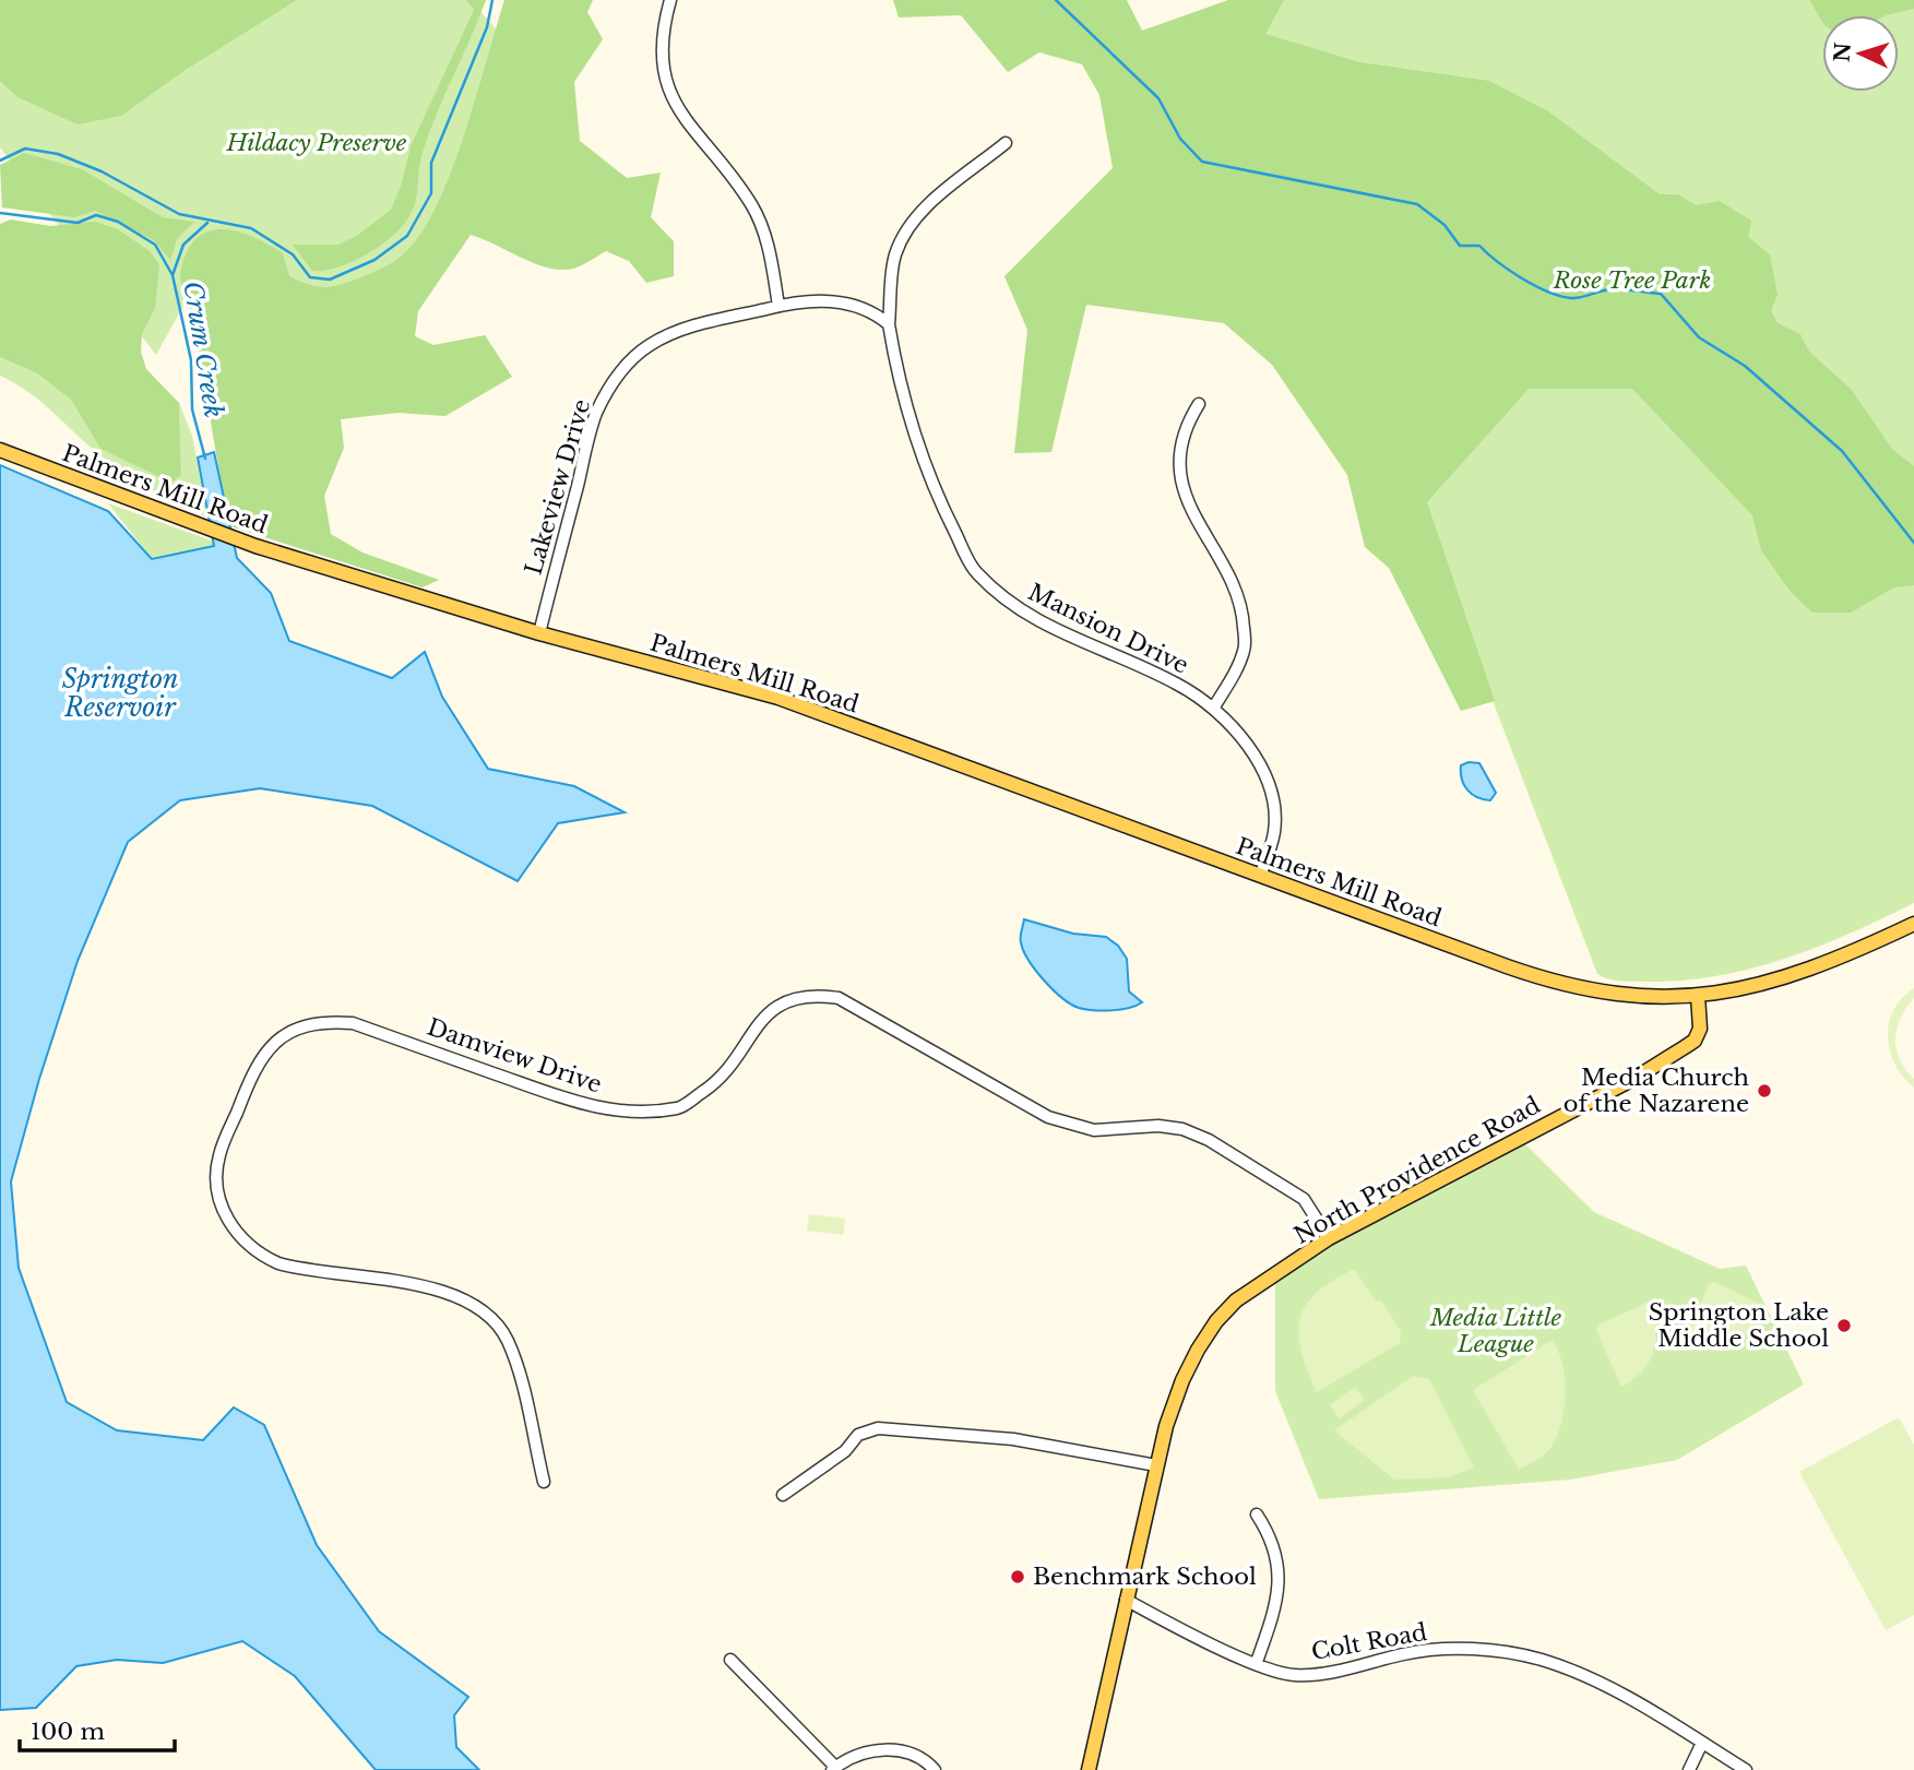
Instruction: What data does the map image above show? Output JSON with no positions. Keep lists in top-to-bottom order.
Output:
{
  "streets": {
    "main road": ["Palmers Mill Road", "North Providence Road"],
    "street": [
      "Lakeview Drive",
      "Mansion Drive",
      "Damview Drive",
      "Colt Road"
    ]
  },
  "crossings": [
    ["Lakeview Drive", "Palmers Mill Road"],
    ["Lakeview Drive", "Mansion Drive"],
    ["Palmers Mill Road", "Mansion Drive"],
    ["Palmers Mill Road", "North Providence Road"],
    ["Damview Drive", "North Providence Road"],
    ["North Providence Road", "Colt Road"]
  ],
  "water": ["Crum Creek", "Springton Reservoir"],
  "parks": ["Hildacy Preserve", "Rose Tree Park", "Media Little League"],
  "places": ["Media Church of the Nazarene", "Springton Lake Middle School", "Benchmark School"],
  "scale_bar": "100 m",
  "north": "left"
}
